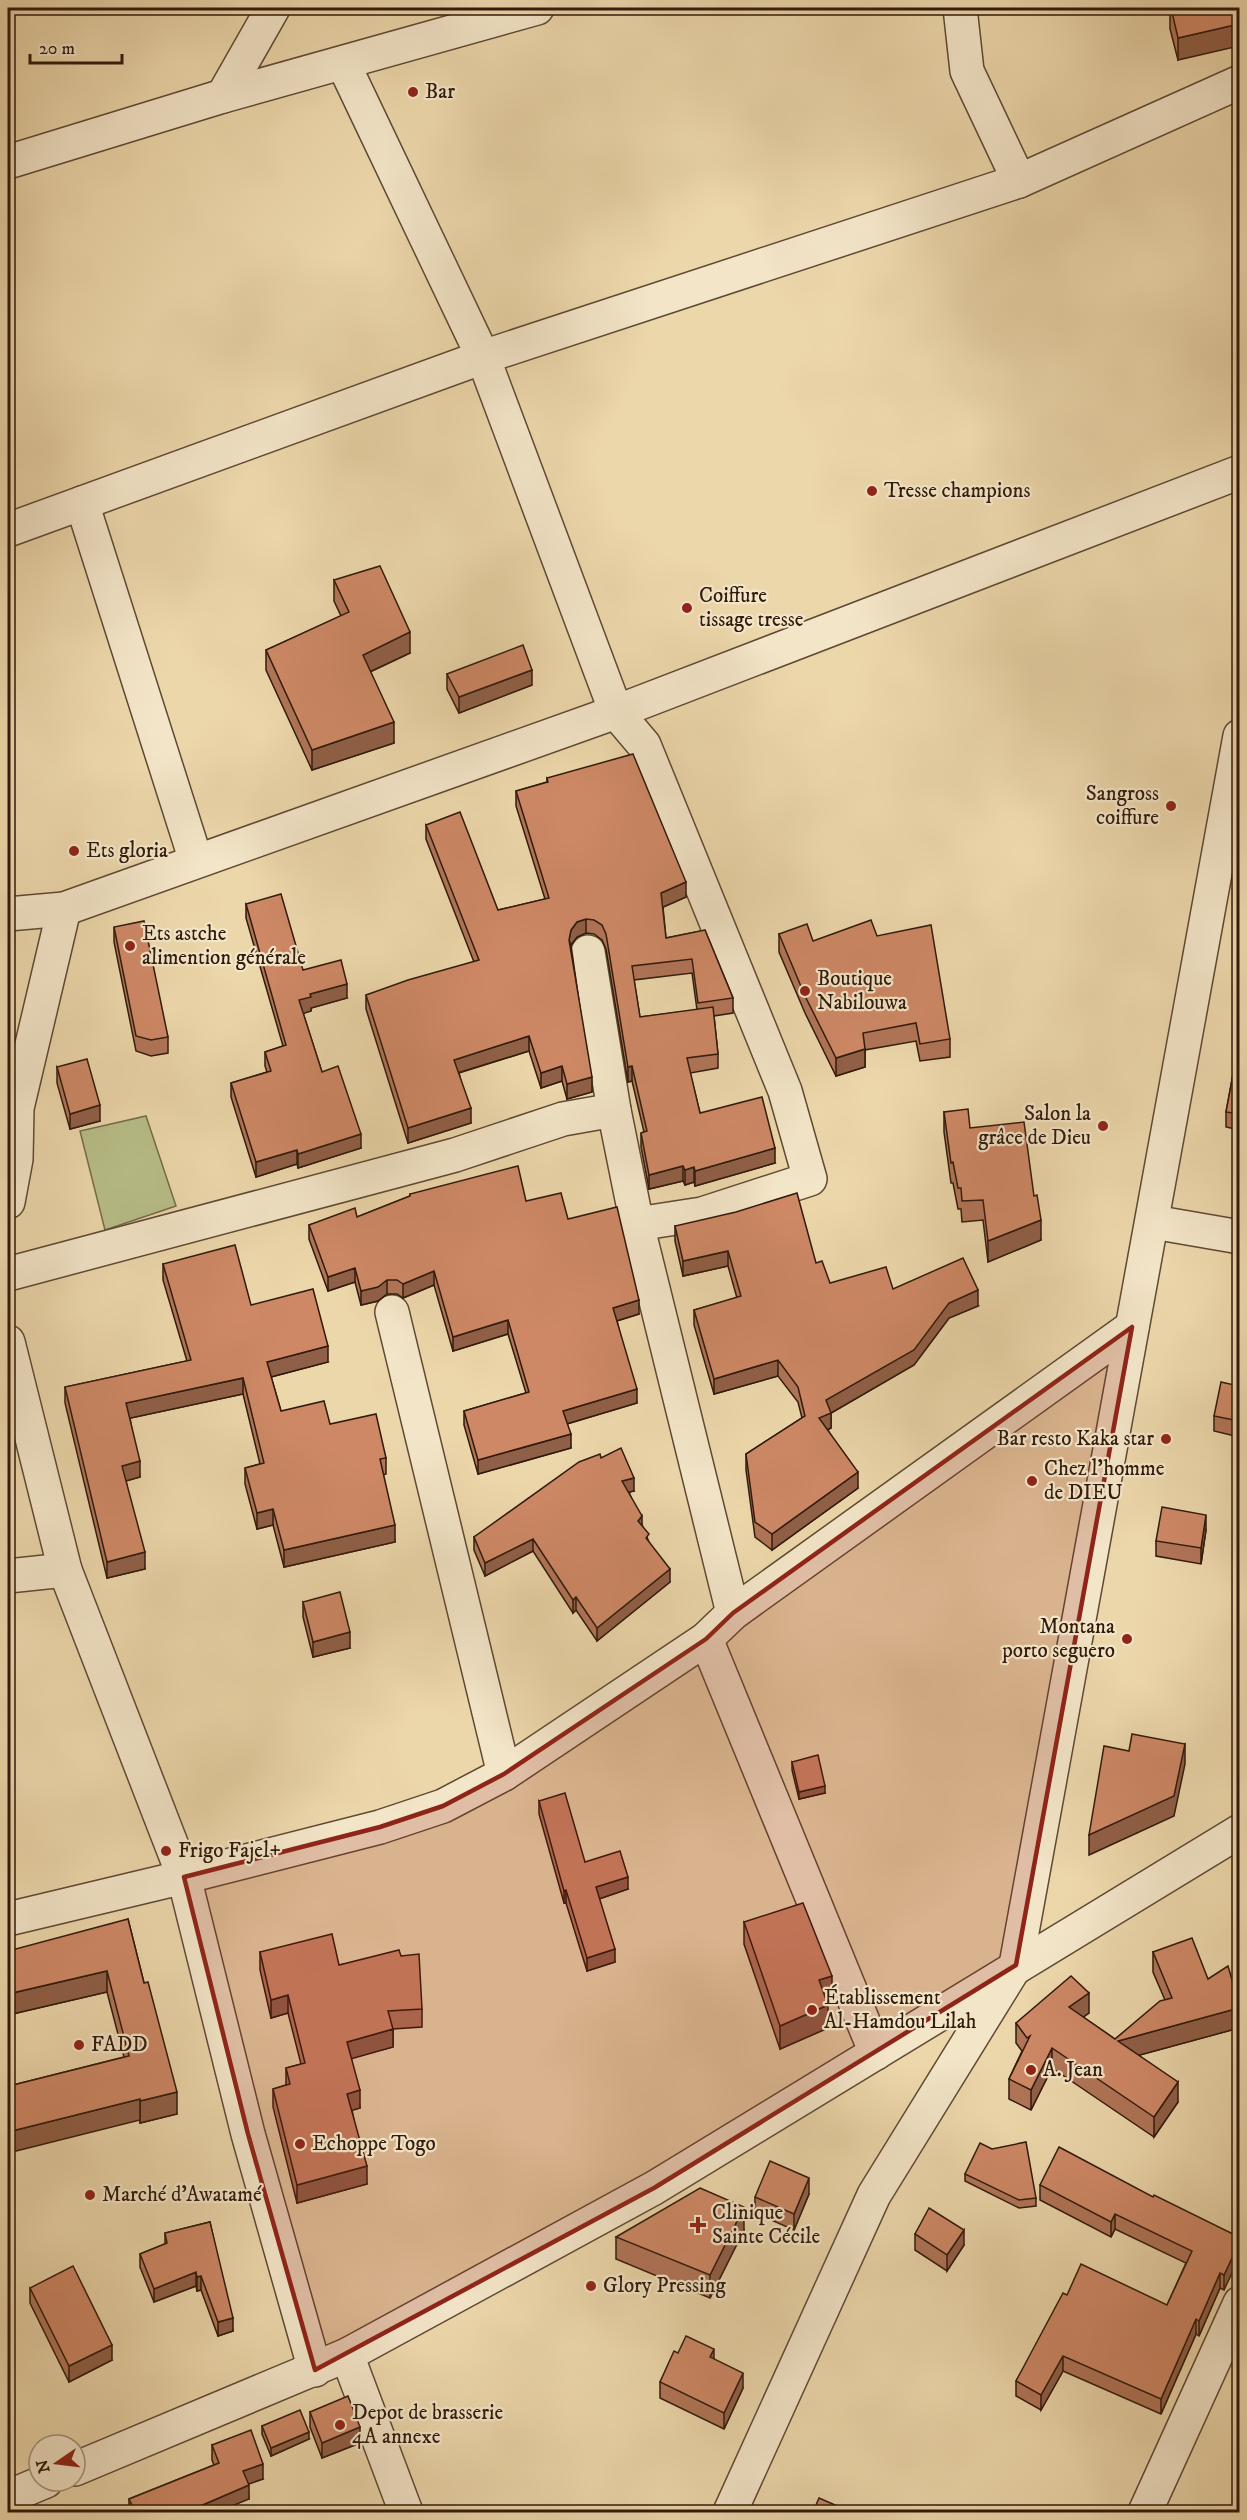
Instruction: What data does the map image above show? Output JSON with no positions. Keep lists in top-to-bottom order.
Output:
{
  "places": {
    "other": [
      "Bar",
      "Tresse champions",
      "Coiffure tissage tresse",
      "Sangross coiffure",
      "Ets gloria",
      "Ets astche alimention générale",
      "Boutique Nabilouwa",
      "Salon la grâce de Dieu",
      "Bar resto Kaka star",
      "Chez l'homme de DIEU",
      "Montana porto seguero",
      "Frigo Fajel+",
      "Établissement Al-Hamdou Lilah",
      "FADD",
      "A. Jean",
      "Echoppe Togo",
      "Marché d'Awatamé",
      "Glory Pressing",
      "Depot de brasserie 4A annexe"
    ],
    "health": ["Clinique Sainte Cécile"]
  },
  "scale_bar": "20 m",
  "north": "left"
}
